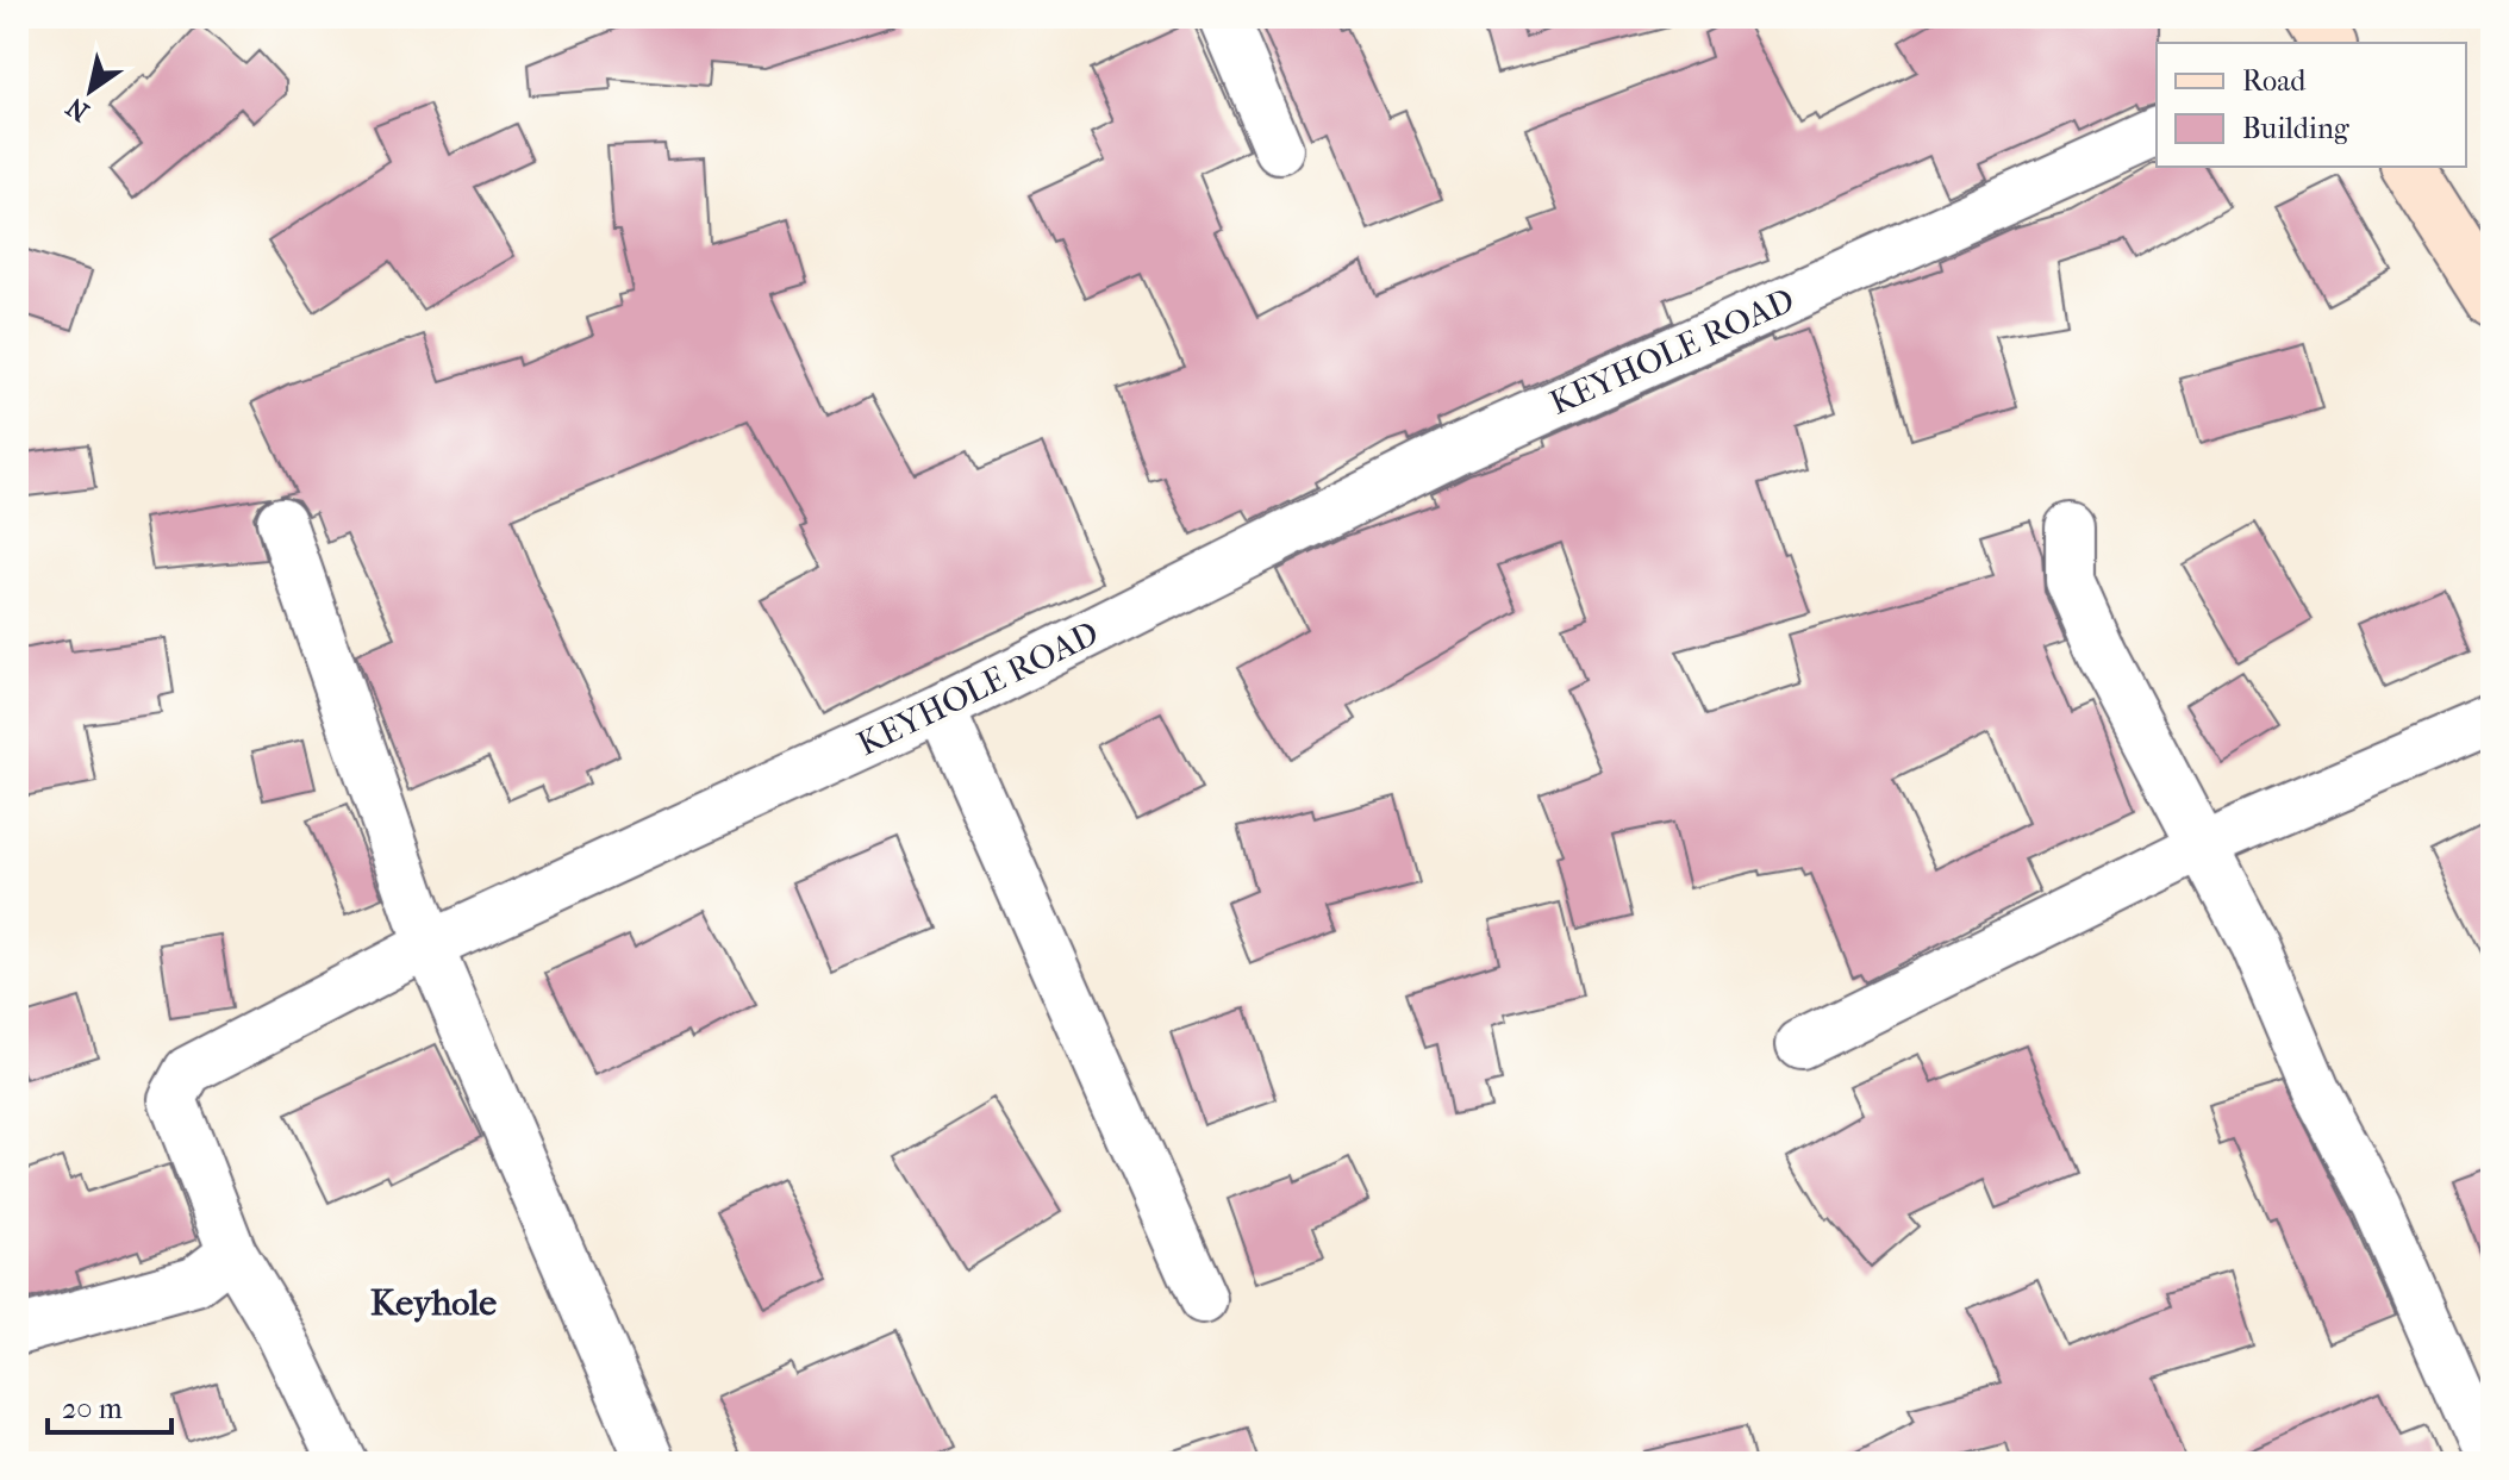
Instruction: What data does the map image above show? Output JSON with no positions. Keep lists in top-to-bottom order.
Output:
{
  "streets": {
    "street": ["KEYHOLE ROAD"]
  },
  "districts": ["Keyhole"],
  "legend": ["Road", "Building"],
  "scale_bar": "20 m",
  "north": "bottom left"
}
